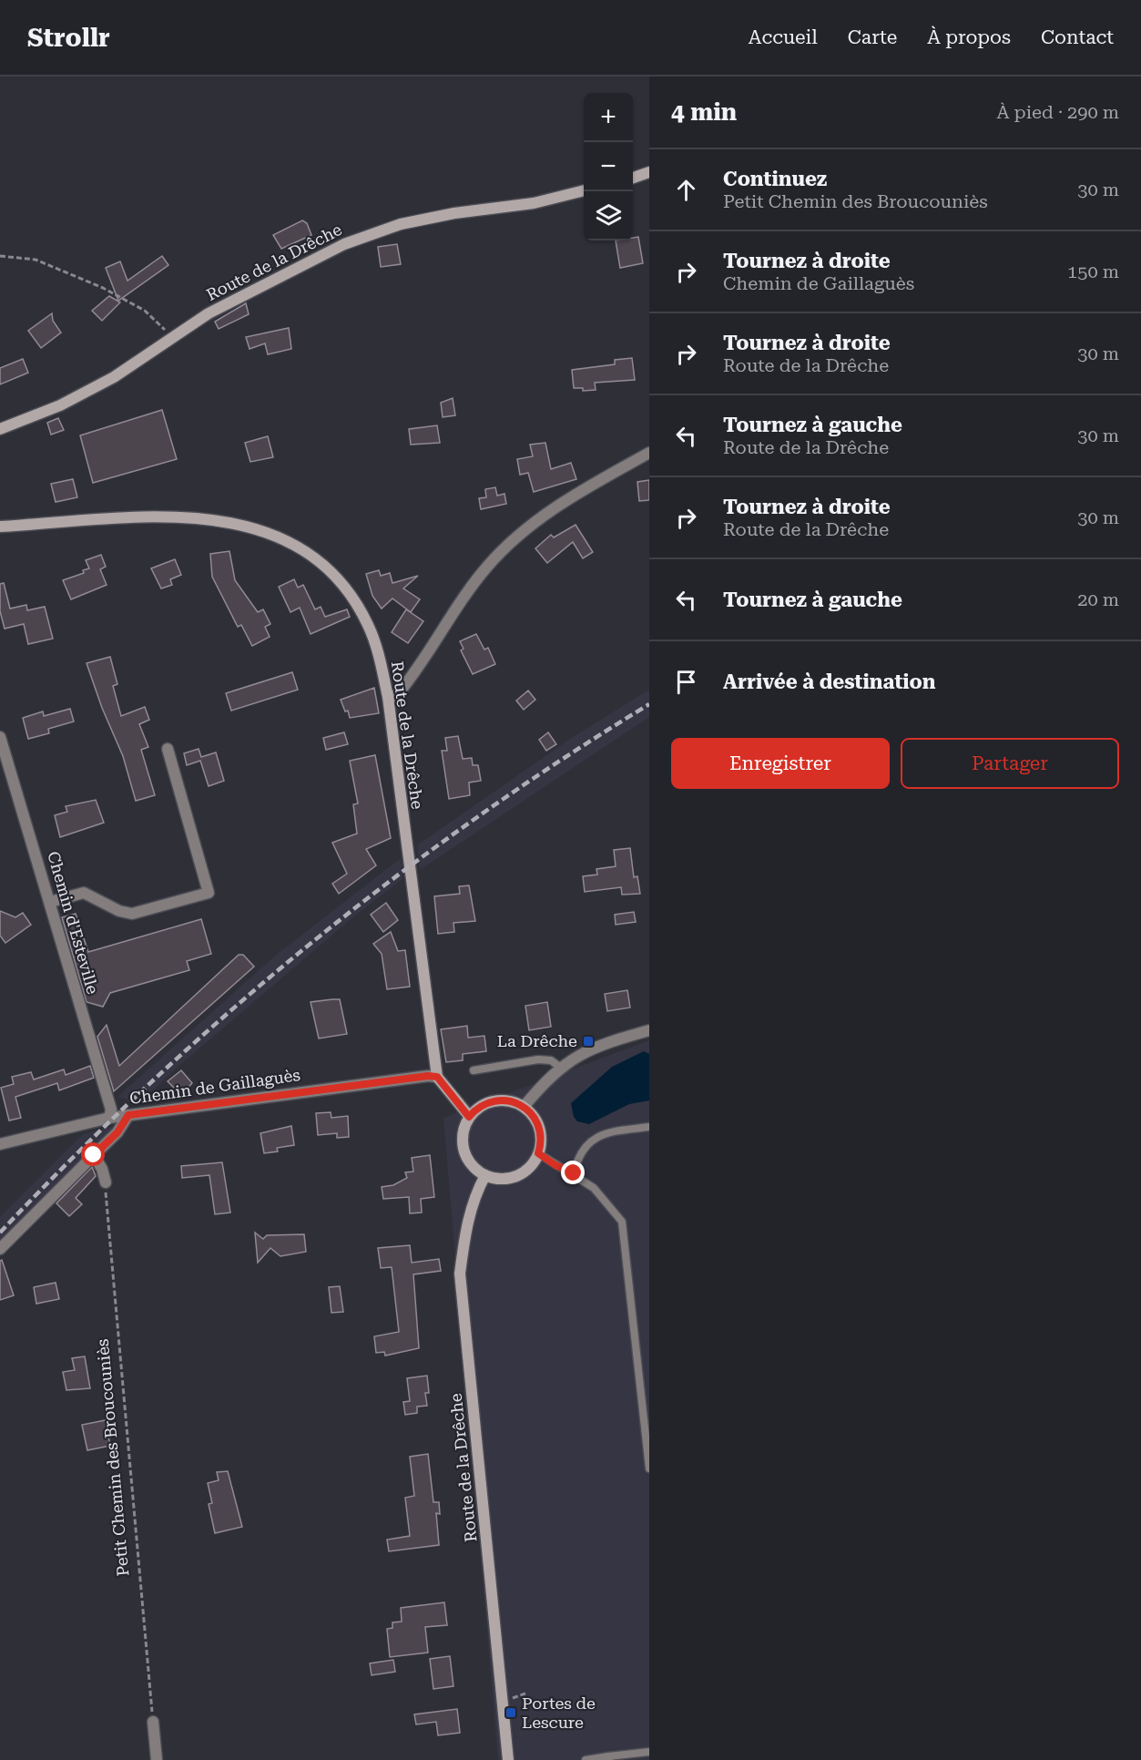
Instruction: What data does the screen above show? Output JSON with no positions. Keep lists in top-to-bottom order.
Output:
{
  "streets": {
    "street": ["Route de la Drêche", "Chemin d'Esteville", "Chemin de Gaillaguès"],
    "path": ["Petit Chemin des Broucouniès"]
  },
  "crossings": [
    ["Route de la Drêche", "Chemin de Gaillaguès"],
    ["Chemin d'Esteville", "Chemin de Gaillaguès"]
  ],
  "places": {
    "transit": ["La Drêche", "Portes de Lescure"]
  },
  "page": {
    "header": "Strollr",
    "nav": [
      "Accueil",
      "Carte",
      "À propos",
      "Contact"
    ],
    "heading": ["4 min", "À pied · 290 m"],
    "map_buttons": ["+", "−"],
    "list": [
      ["Continuez", "Petit Chemin des Broucouniès", "30 m"],
      ["Tournez à droite", "Chemin de Gaillaguès", "150 m"],
      ["Tournez à droite", "Route de la Drêche", "30 m"],
      ["Tournez à gauche", "Route de la Drêche", "30 m"],
      ["Tournez à droite", "Route de la Drêche", "30 m"],
      ["Tournez à gauche", "20 m"],
      "Arrivée à destination"
    ],
    "buttons": ["Enregistrer", "Partager"]
  }
}
